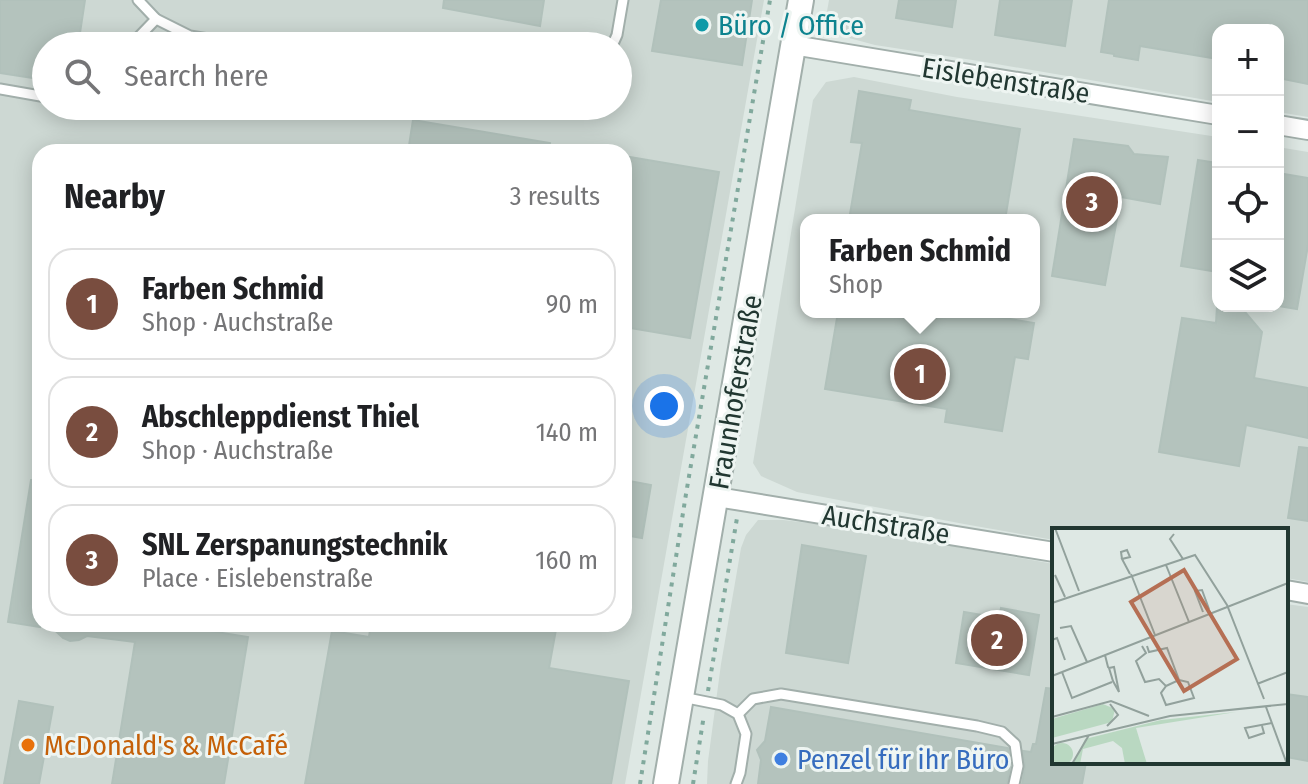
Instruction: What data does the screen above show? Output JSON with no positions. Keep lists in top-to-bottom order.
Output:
{
  "streets": {
    "street": ["Eislebenstraße", "Fraunhoferstraße", "Auchstraße"]
  },
  "crossings": [
    ["Eislebenstraße", "Fraunhoferstraße"],
    ["Fraunhoferstraße", "Auchstraße"]
  ],
  "places": ["Büro / Office", "McDonald's & McCafé", "Penzel für ihr Büro"],
  "page": {
    "map_buttons": ["+", "−"],
    "search": "Search here",
    "heading": ["Nearby", "3 results"],
    "pins": ["3", "1", "2"],
    "popup": ["Farben Schmid", "Shop"],
    "list": [
      {
        "mark": "1",
        "name": "Farben Schmid",
        "note": "Shop · Auchstraße",
        "value": "90 m"
      },
      {
        "mark": "2",
        "name": "Abschleppdienst Thiel",
        "note": "Shop · Auchstraße",
        "value": "140 m"
      },
      {
        "mark": "3",
        "name": "SNL Zerspanungstechnik",
        "note": "Place · Eislebenstraße",
        "value": "160 m"
      }
    ]
  }
}
